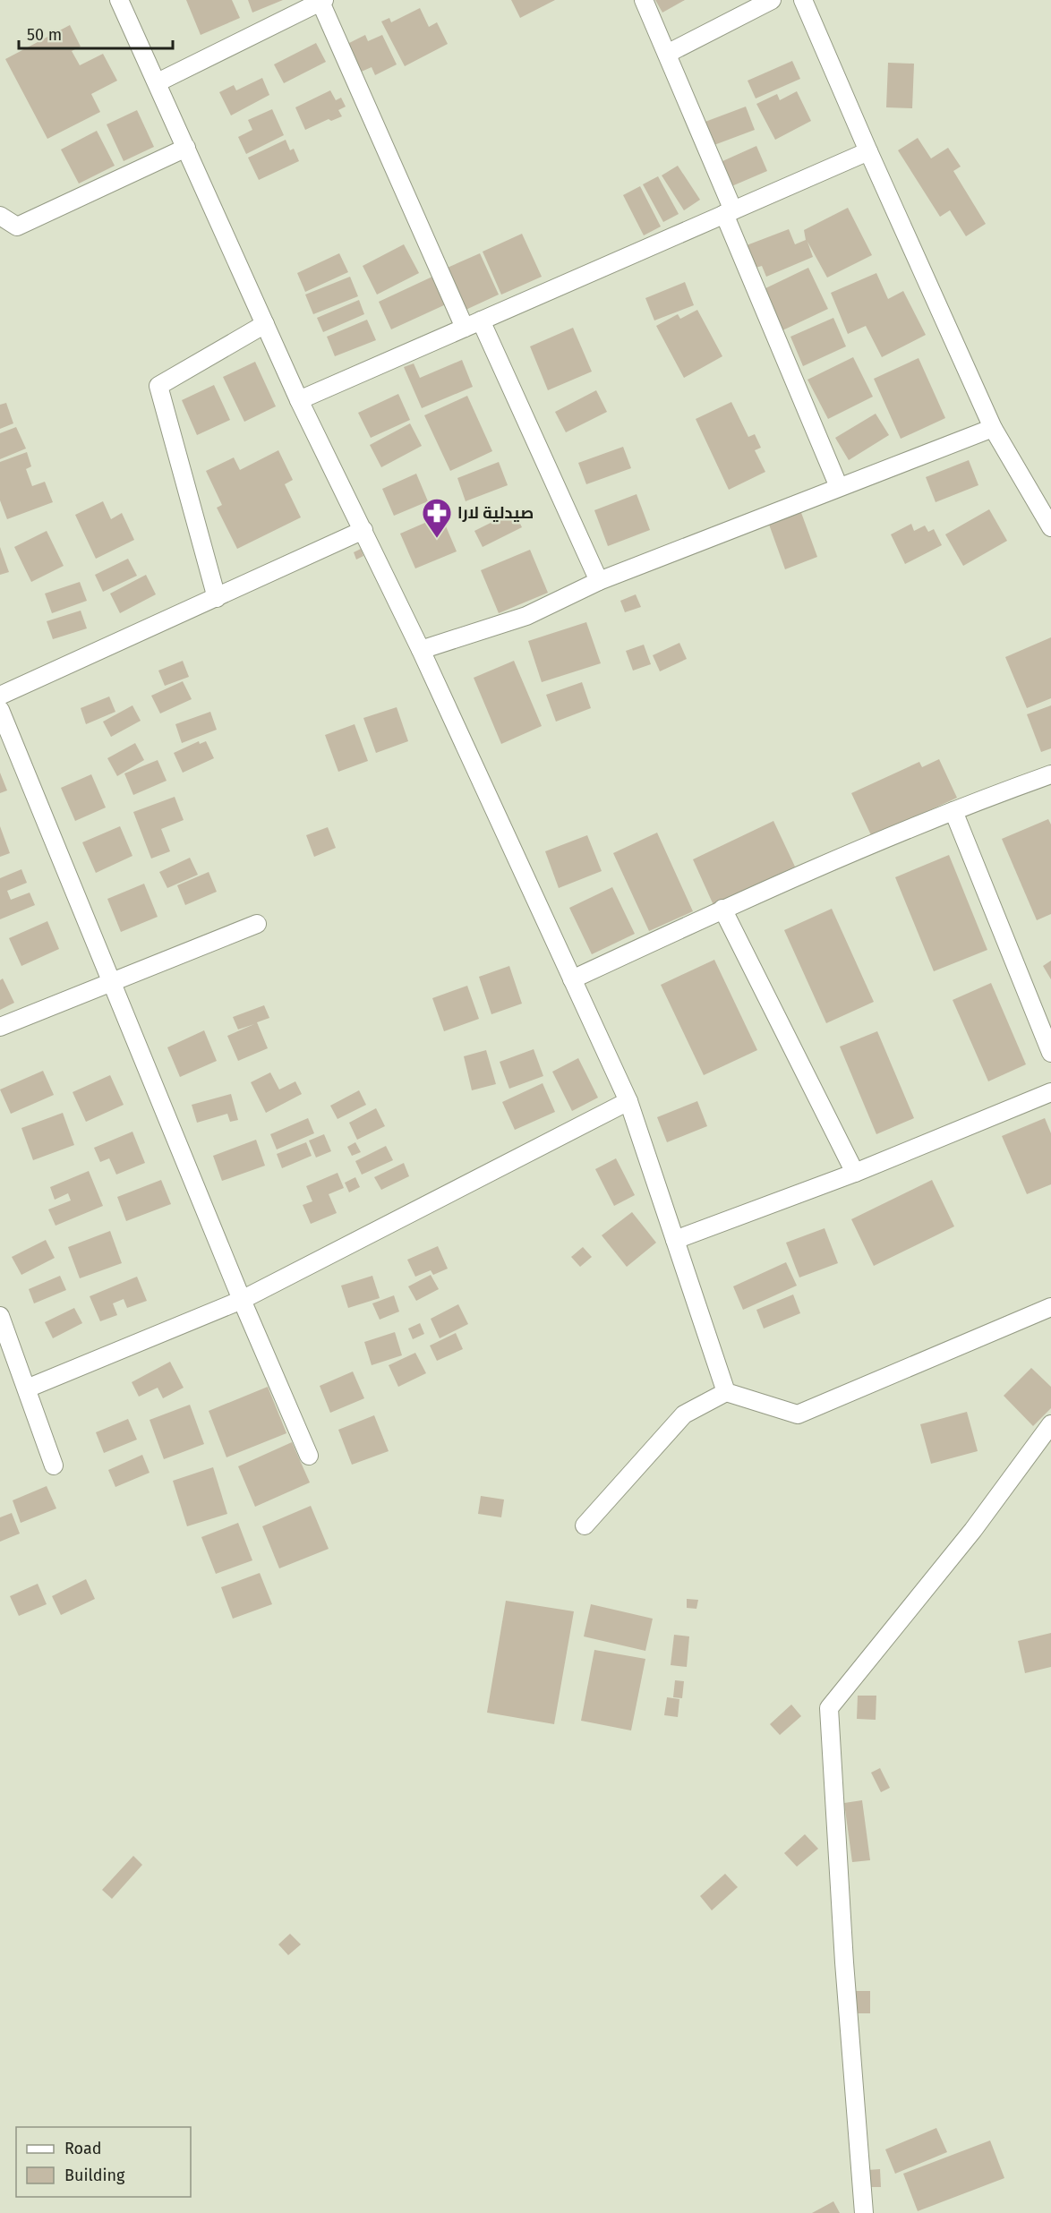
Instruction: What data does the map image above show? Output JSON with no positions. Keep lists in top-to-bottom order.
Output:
{
  "places": {
    "pharmacy": ["صيدلية لارا"]
  },
  "legend": ["Road", "Building"],
  "scale_bar": "50 m"
}
